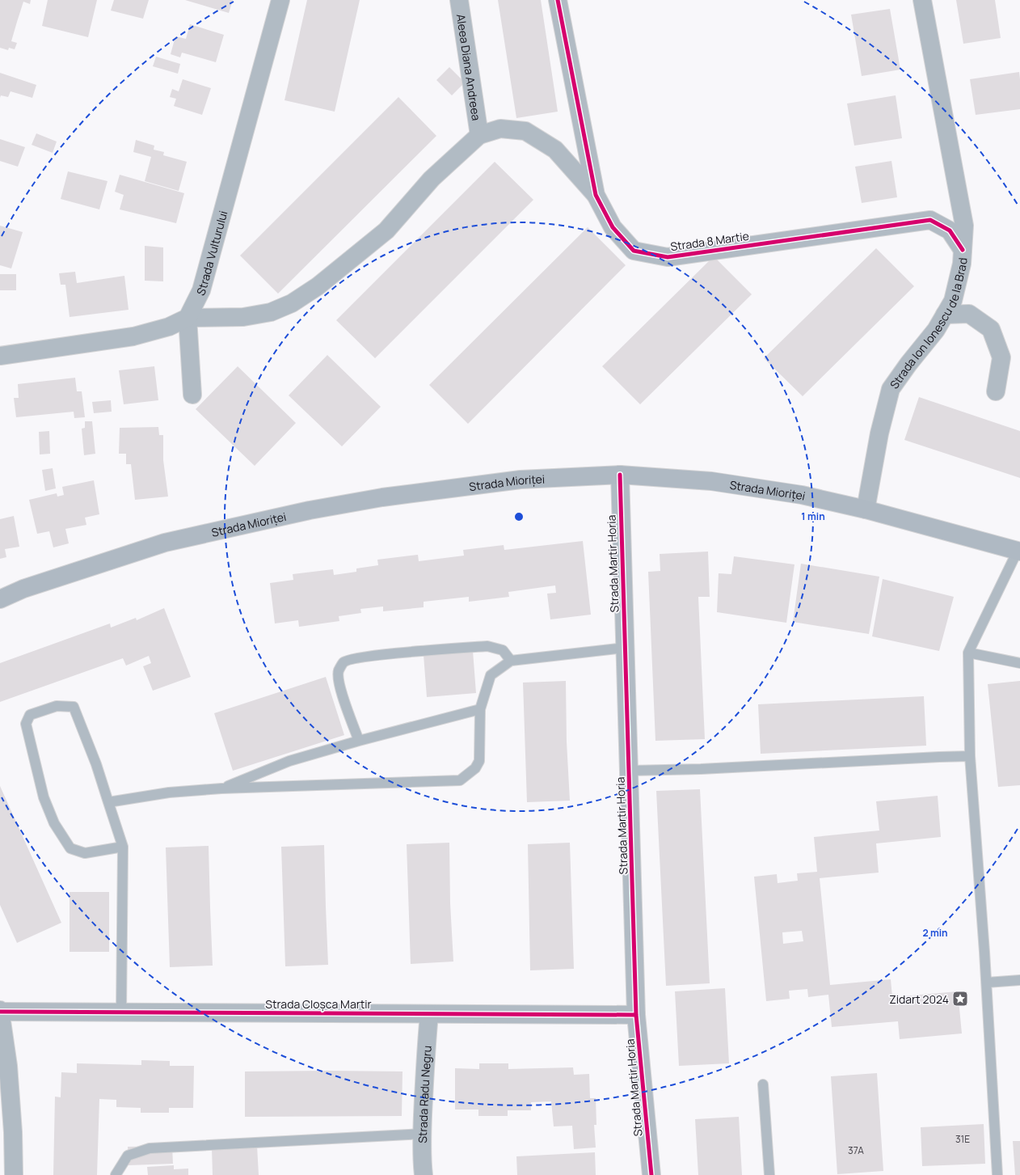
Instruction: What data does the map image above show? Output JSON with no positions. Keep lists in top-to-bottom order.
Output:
{
  "streets": {
    "main road": ["Strada Mioriței"],
    "street": [
      "Aleea Diana Andreea",
      "Strada 8 Martie",
      "Strada Vulturului",
      "Strada Ion Ionescu de la Brad",
      "Strada Martir Horia",
      "Strada Cloșca Martir",
      "Strada Radu Negru"
    ]
  },
  "crossings": [
    ["Strada 8 Martie", "Strada Ion Ionescu de la Brad"],
    ["Strada Ion Ionescu de la Brad", "Strada Mioriței"],
    ["Strada Mioriței", "Strada Martir Horia"],
    ["Strada Martir Horia", "Strada Cloșca Martir"],
    ["Strada Cloșca Martir", "Strada Radu Negru"]
  ],
  "places": {
    "place": ["Zidart 2024"]
  },
  "house_numbers": ["31E", "37A"],
  "rings": ["1 min", "2 min"]
}
